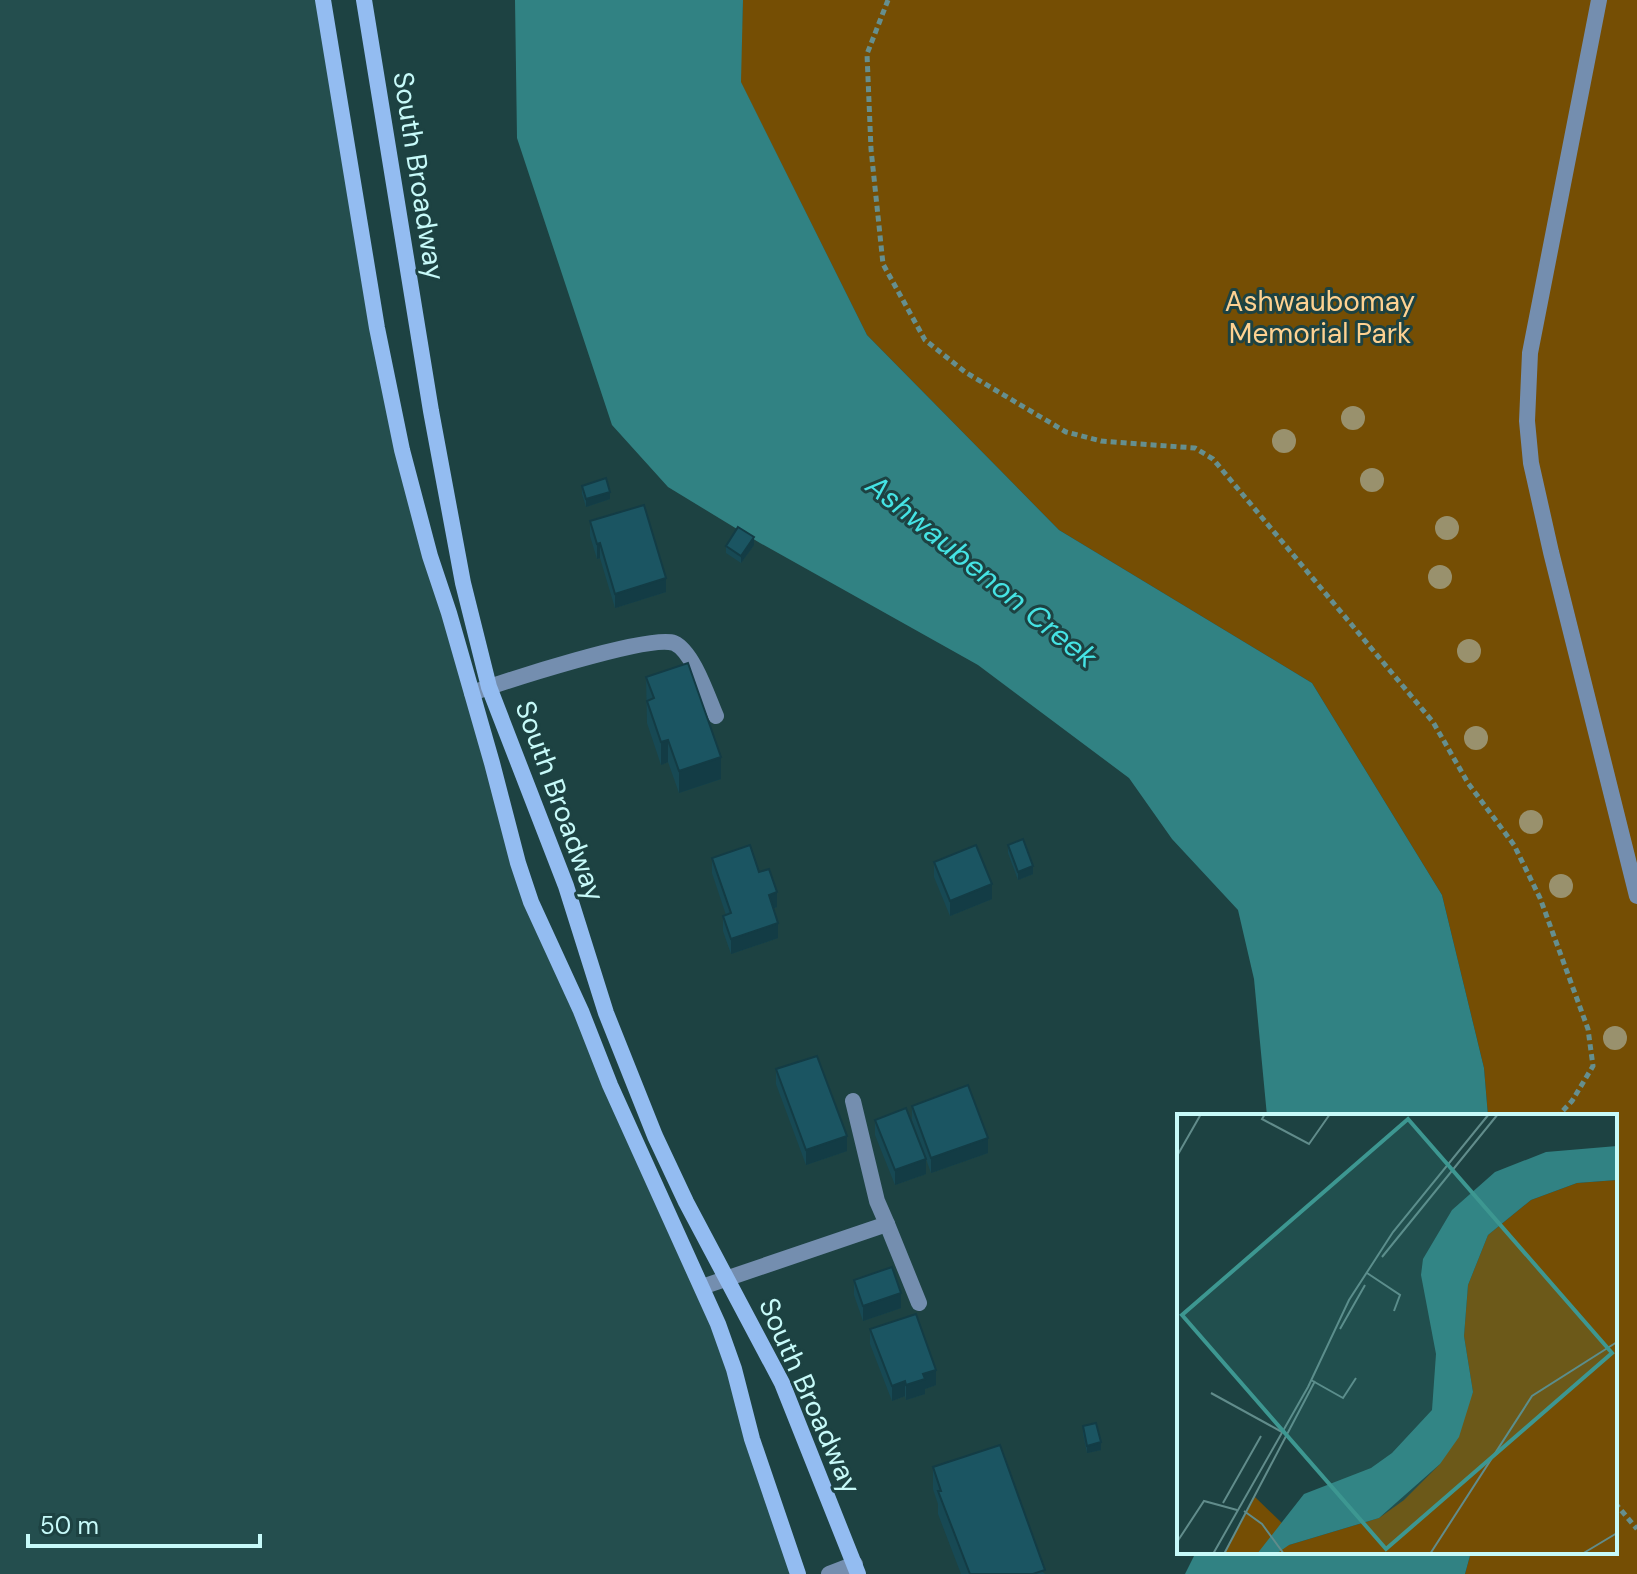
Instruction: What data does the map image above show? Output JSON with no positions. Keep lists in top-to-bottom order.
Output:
{
  "streets": {
    "street": ["South Broadway"]
  },
  "water": ["Ashwaubenon Creek"],
  "parks": ["Ashwaubomay Memorial Park"],
  "scale_bar": "50 m"
}
